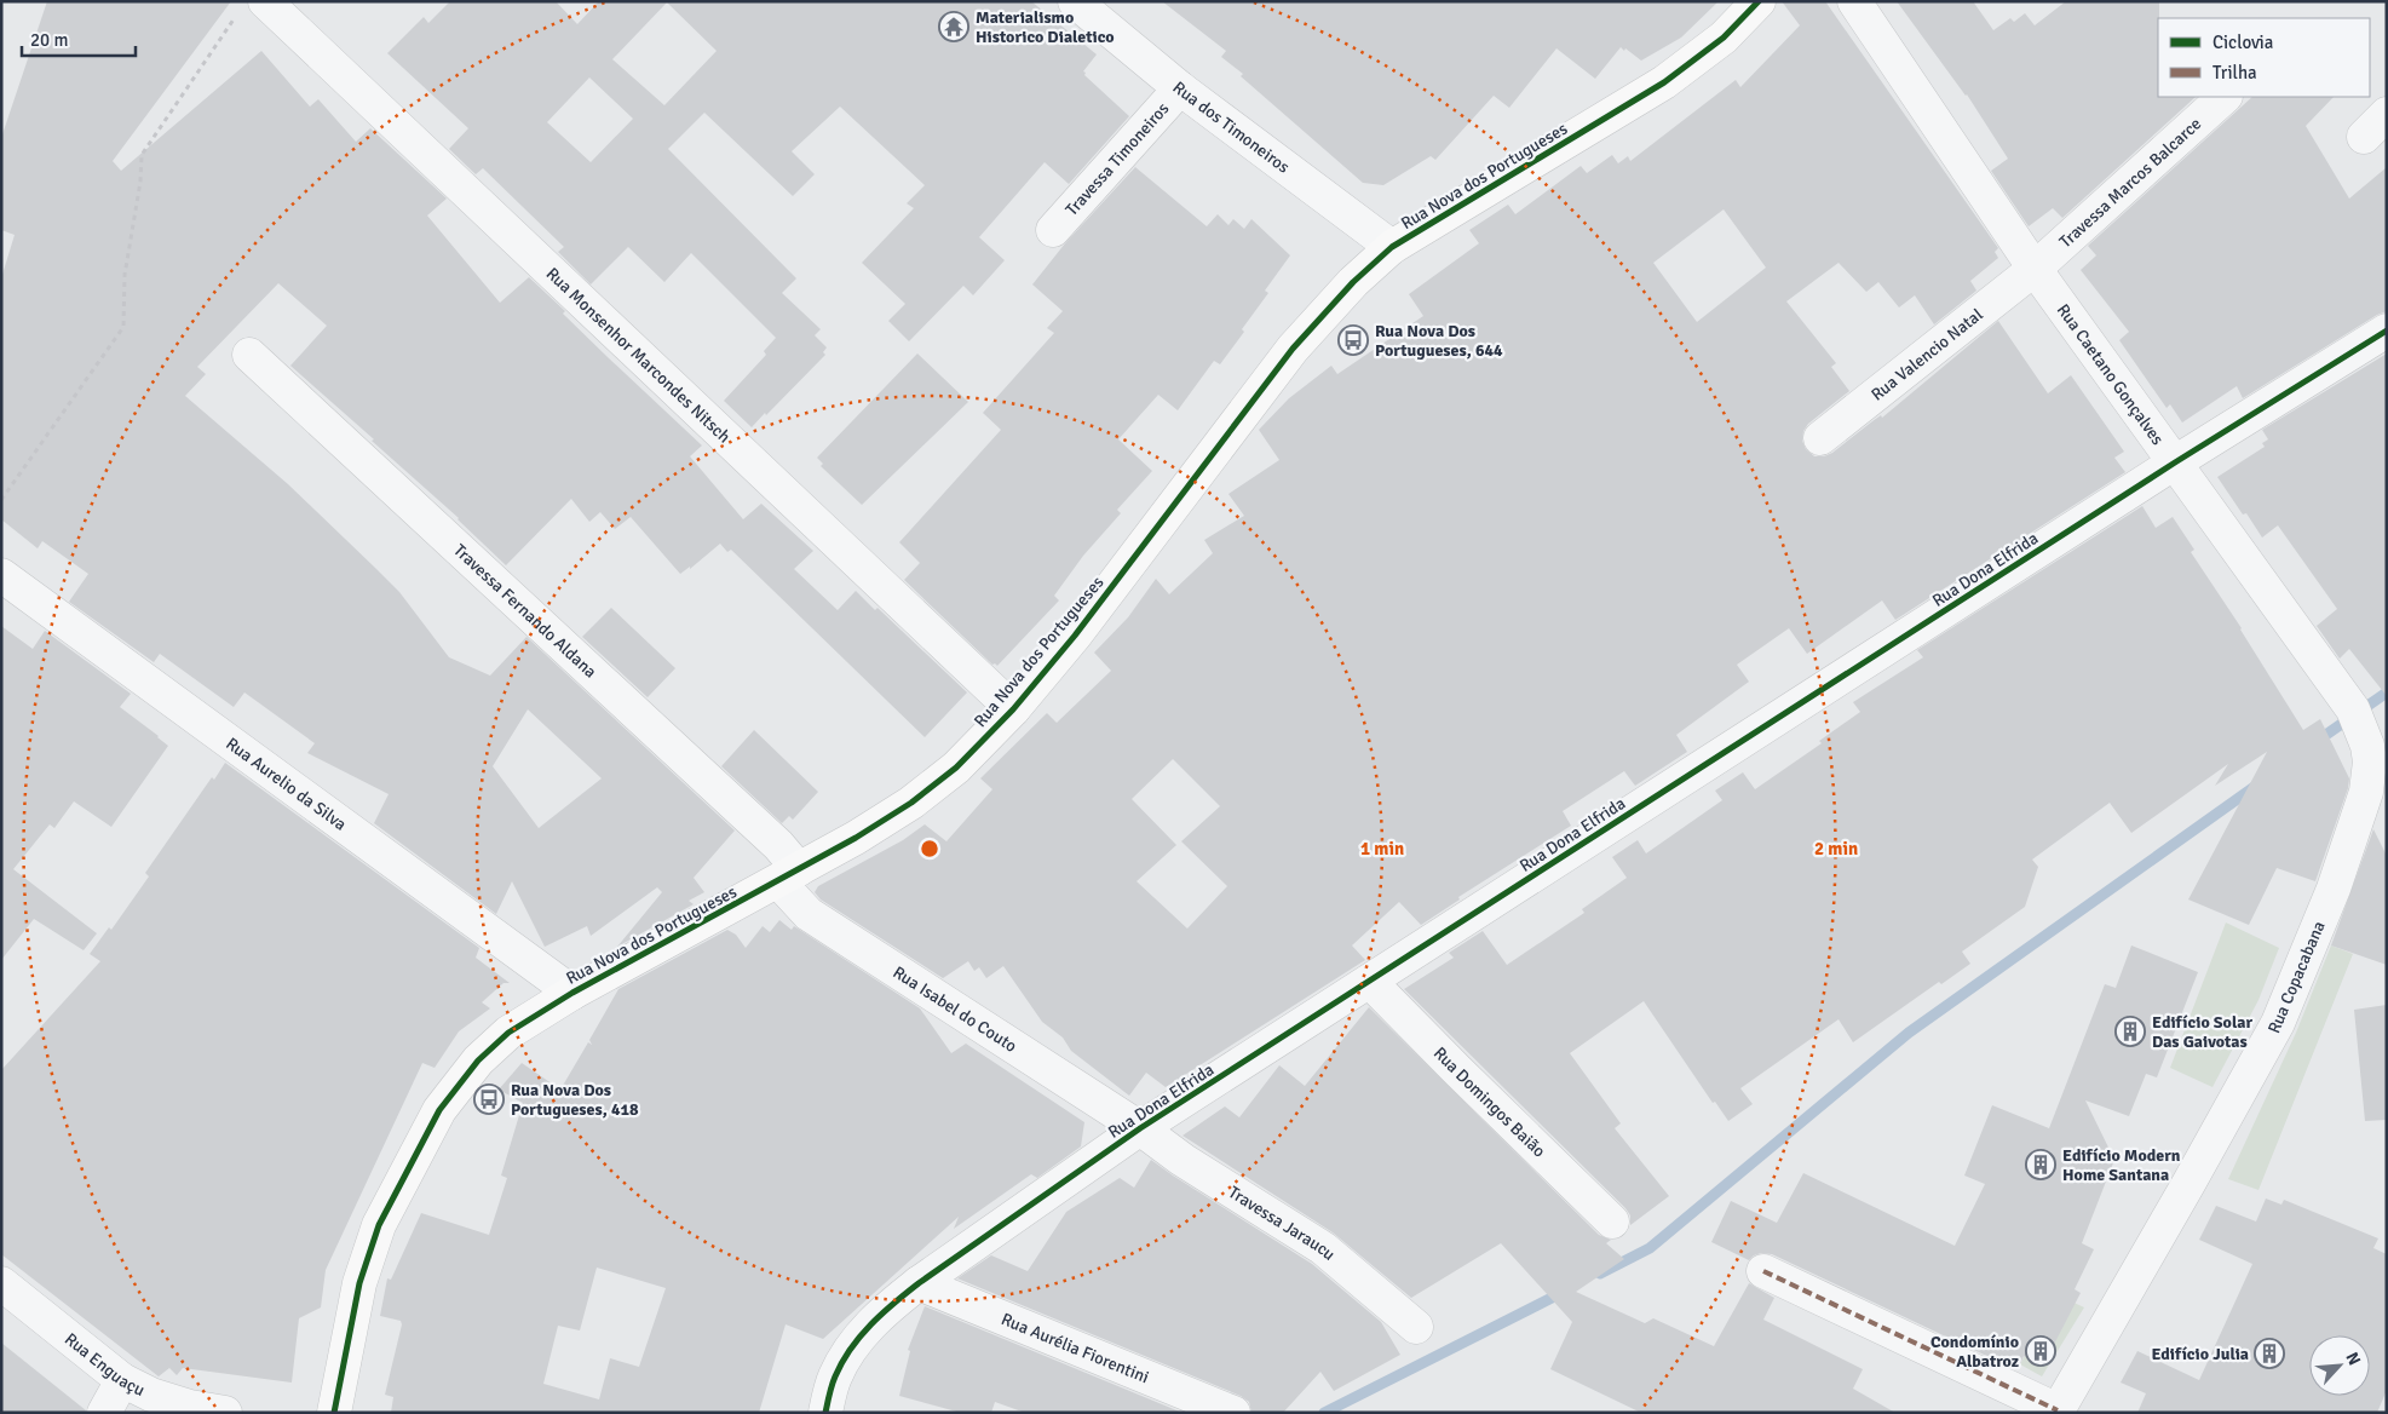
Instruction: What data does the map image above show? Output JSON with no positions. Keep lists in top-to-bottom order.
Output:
{
  "streets": {
    "street": [
      "Rua dos Timoneiros",
      "Travessa Timoneiros",
      "Rua Nova dos Portugueses",
      "Travessa Marcos Balcarce",
      "Rua Valencio Natal",
      "Rua Monsenhor Marcondes Nitsch",
      "Rua Caetano Gonçalves",
      "Rua Dona Elfrida",
      "Travessa Fernando Aldana",
      "Rua Aurelio da Silva",
      "Rua Copacabana",
      "Rua Isabel do Couto",
      "Rua Domingos Baião",
      "Travessa Jaraucu",
      "Rua Aurélia Fiorentini",
      "Rua Enguaçu"
    ]
  },
  "crossings": [
    ["Rua dos Timoneiros", "Travessa Timoneiros"],
    ["Rua dos Timoneiros", "Rua Nova dos Portugueses"],
    ["Rua Nova dos Portugueses", "Rua Monsenhor Marcondes Nitsch"],
    ["Rua Nova dos Portugueses", "Travessa Fernando Aldana"],
    ["Rua Nova dos Portugueses", "Rua Aurelio da Silva"],
    ["Rua Nova dos Portugueses", "Rua Isabel do Couto"],
    ["Travessa Marcos Balcarce", "Rua Valencio Natal"],
    ["Travessa Marcos Balcarce", "Rua Caetano Gonçalves"],
    ["Rua Valencio Natal", "Rua Caetano Gonçalves"],
    ["Rua Caetano Gonçalves", "Rua Dona Elfrida"],
    ["Rua Caetano Gonçalves", "Rua Copacabana"],
    ["Rua Dona Elfrida", "Rua Isabel do Couto"],
    ["Rua Dona Elfrida", "Rua Domingos Baião"],
    ["Rua Dona Elfrida", "Travessa Jaraucu"],
    ["Rua Dona Elfrida", "Rua Aurélia Fiorentini"],
    ["Travessa Fernando Aldana", "Rua Isabel do Couto"],
    ["Rua Isabel do Couto", "Travessa Jaraucu"]
  ],
  "places": {
    "temple": ["Materialismo Historico Dialetico"],
    "bus stop": ["Rua Nova Dos Portugueses, 644", "Rua Nova Dos Portugueses, 418"],
    "building": [
      "Edifício Solar Das Gaivotas",
      "Edifício Modern Home Santana",
      "Condomínio Albatroz",
      "Edifício Julia"
    ]
  },
  "legend": ["Ciclovia", "Trilha"],
  "scale_bar": "20 m",
  "north": "top right",
  "rings": ["1 min", "2 min"]
}
